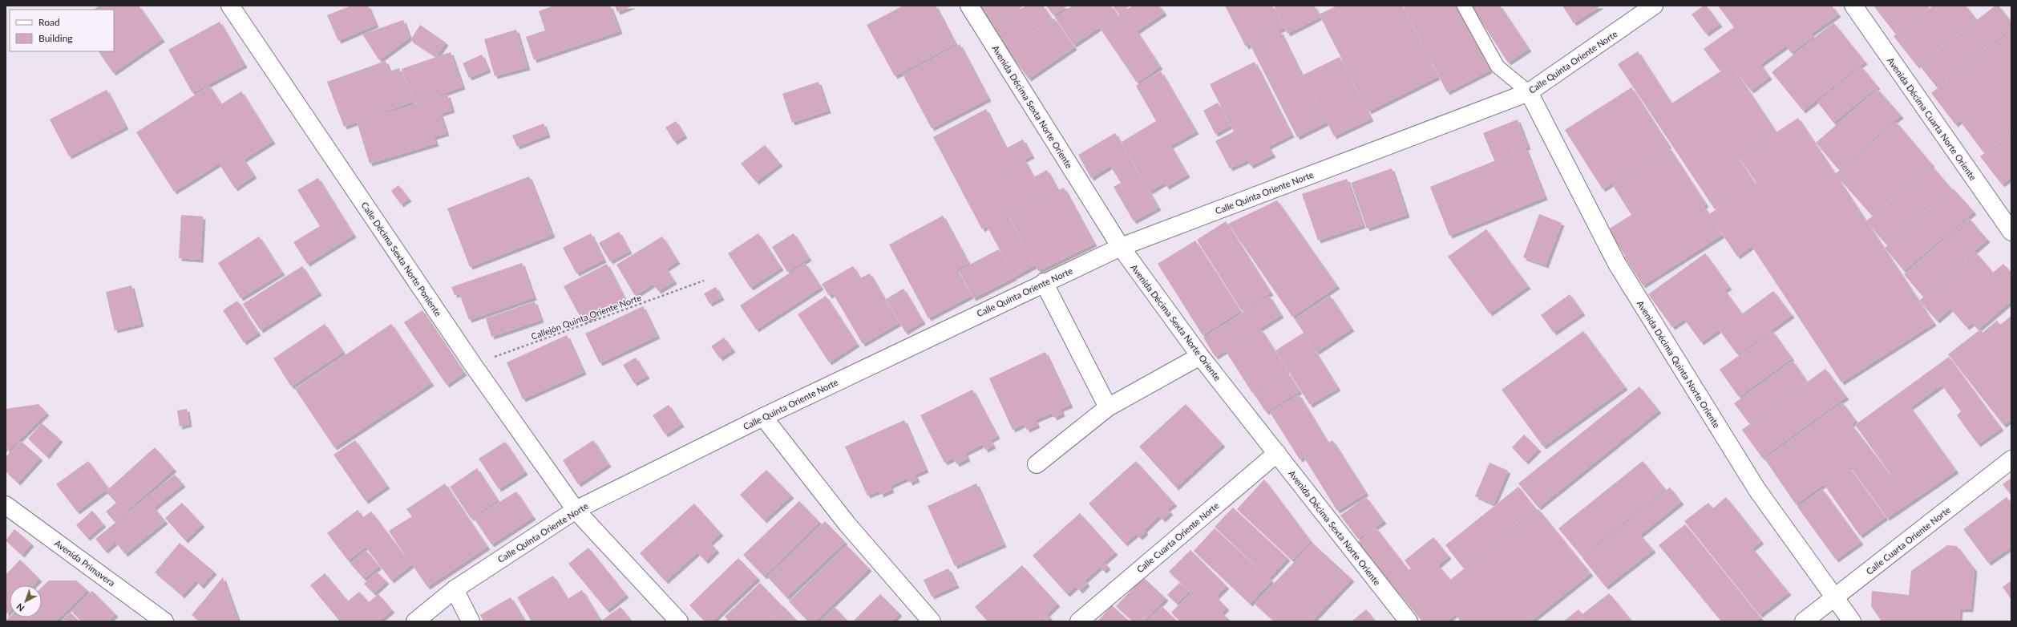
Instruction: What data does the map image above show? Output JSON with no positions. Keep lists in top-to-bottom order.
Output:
{
  "streets": {
    "street": [
      "Calle Quinta Oriente Norte",
      "Avenida Décima Sexta Norte Oriente",
      "Avenida Décima Cuarta Norte Oriente",
      "Calle Décima Sexta Norte Poniente",
      "Avenida Décima Quinta Norte Oriente",
      "Calle Cuarta Oriente Norte",
      "Avenida Primavera"
    ],
    "path": ["Callejón Quinta Oriente Norte"]
  },
  "crossings": [
    ["Calle Quinta Oriente Norte", "Avenida Décima Sexta Norte Oriente"],
    ["Calle Quinta Oriente Norte", "Calle Décima Sexta Norte Poniente"],
    ["Calle Quinta Oriente Norte", "Avenida Décima Quinta Norte Oriente"],
    ["Avenida Décima Sexta Norte Oriente", "Calle Cuarta Oriente Norte"],
    ["Calle Décima Sexta Norte Poniente", "Callejón Quinta Oriente Norte"],
    ["Avenida Décima Quinta Norte Oriente", "Calle Cuarta Oriente Norte"]
  ],
  "legend": ["Road", "Building"],
  "north": "bottom left"
}
